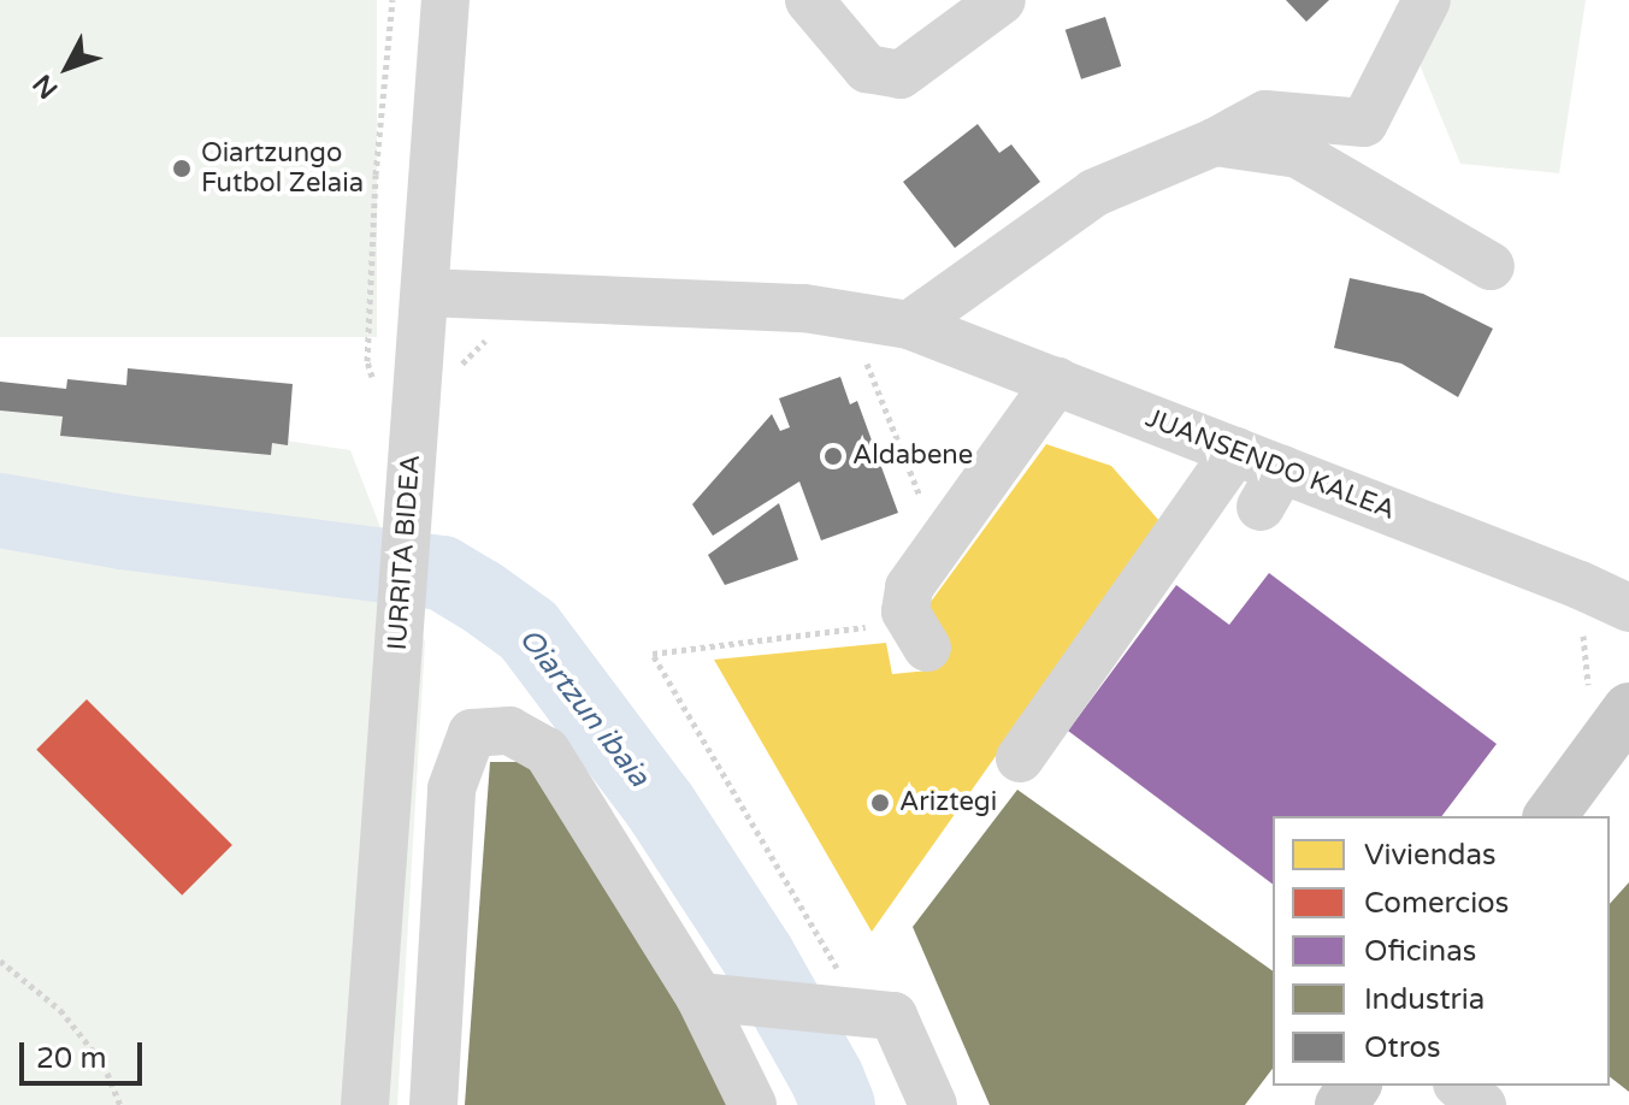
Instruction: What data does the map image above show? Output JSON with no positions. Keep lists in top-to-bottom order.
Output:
{
  "streets": {
    "street": ["JUANSENDO KALEA", "IURRITA BIDEA"]
  },
  "crossings": [
    ["JUANSENDO KALEA", "IURRITA BIDEA"]
  ],
  "water": ["Oiartzun ibaia"],
  "places": ["Oiartzungo Futbol Zelaia", "Aldabene", "Ariztegi"],
  "legend": [
    "Viviendas",
    "Comercios",
    "Oficinas",
    "Industria",
    "Otros"
  ],
  "scale_bar": "20 m",
  "north": "bottom left"
}
